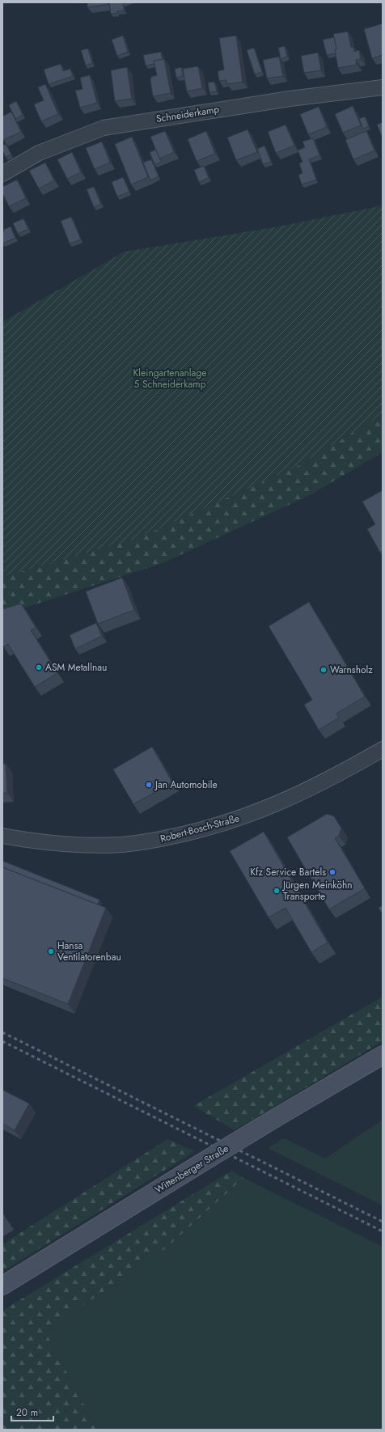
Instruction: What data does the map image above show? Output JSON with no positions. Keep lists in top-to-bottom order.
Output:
{
  "streets": {
    "main road": ["Wittenberger Straße"],
    "street": ["Schneiderkamp", "Robert-Bosch-Straße"]
  },
  "parks": ["Kleingartenanlage 5 Schneiderkamp"],
  "places": [
    "ASM Metallnau",
    "Warnsholz",
    "Jan Automobile",
    "Kfz Service Bartels",
    "Jürgen Meinköhn Transporte",
    "Hansa Ventilatorenbau"
  ],
  "scale_bar": "20 m"
}
